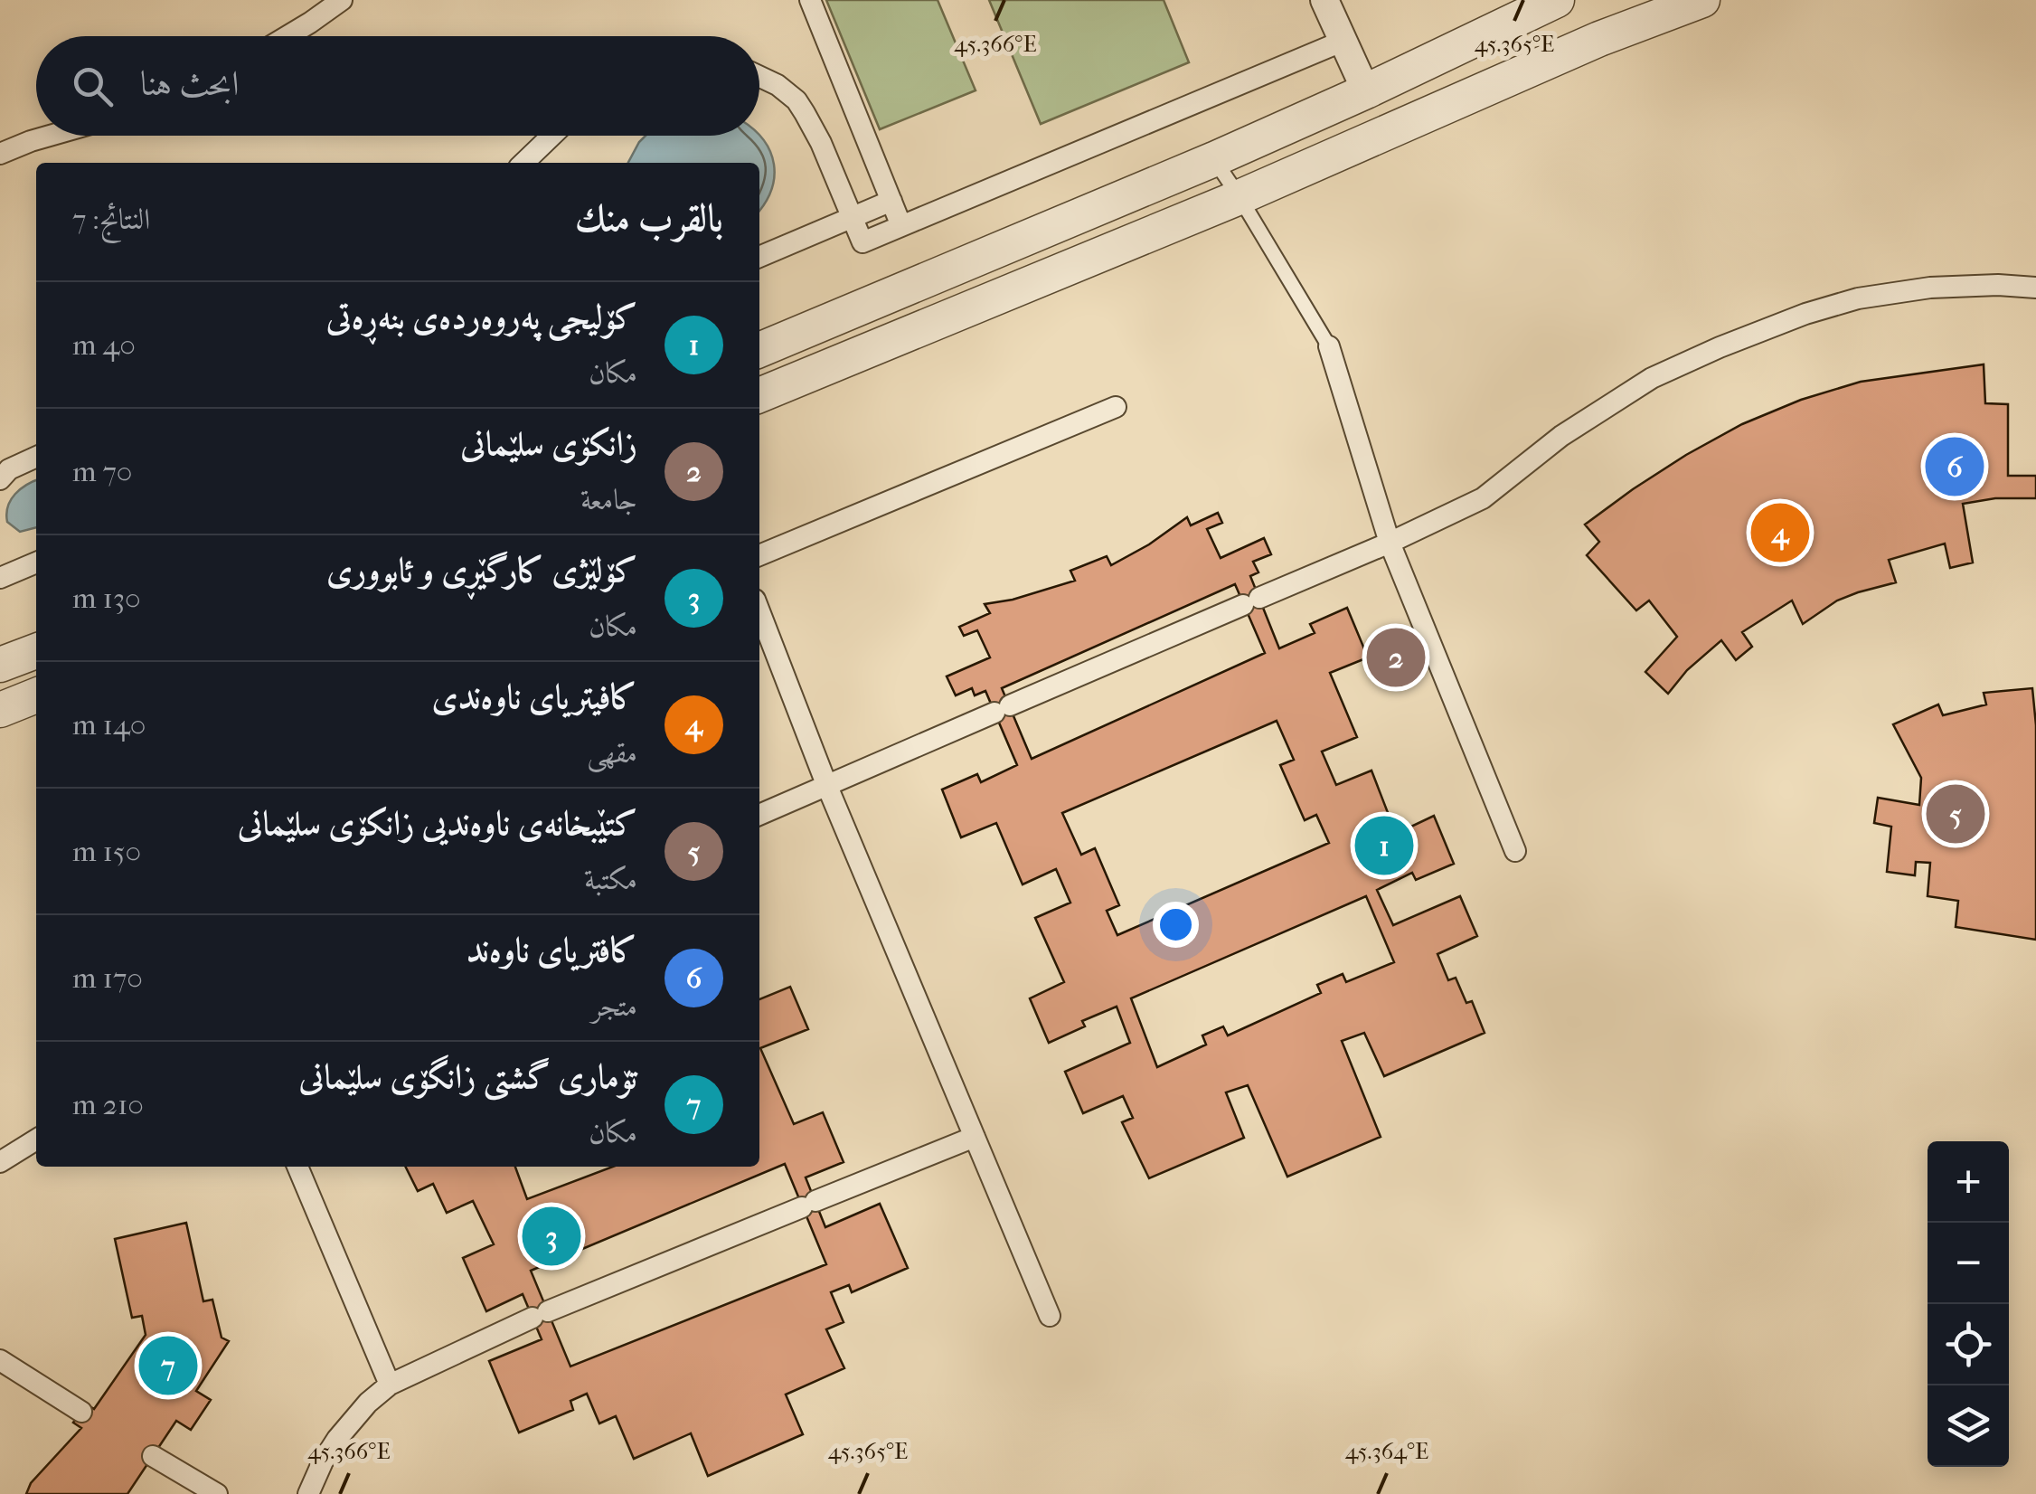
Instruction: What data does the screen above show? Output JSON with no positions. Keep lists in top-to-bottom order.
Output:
{
  "page": {
    "search": "ابحث هنا",
    "heading": ["بالقرب منك", "النتائج: 7"],
    "list": [
      {
        "mark": "1",
        "name": "کۆلیجی پەروەردەی بنەڕەتی",
        "note": "مكان",
        "value": "40 m"
      },
      {
        "mark": "2",
        "name": "زانکۆی سلێمانی",
        "note": "جامعة",
        "value": "70 m"
      },
      {
        "mark": "3",
        "name": "كۆلێژی كارگێڕی و ئابووری",
        "note": "مكان",
        "value": "130 m"
      },
      {
        "mark": "4",
        "name": "کافیتریای ناوەندی",
        "note": "مقهى",
        "value": "140 m"
      },
      {
        "mark": "5",
        "name": "کتێبخانەی ناوەندیی زانکۆی سلێمانی",
        "note": "مكتبة",
        "value": "150 m"
      },
      {
        "mark": "6",
        "name": "کافتریای ناوەند",
        "note": "متجر",
        "value": "170 m"
      },
      {
        "mark": "7",
        "name": "تۆماری گشتی زانگۆی سلێمانی",
        "note": "مكان",
        "value": "210 m"
      }
    ],
    "pins": [
      "6",
      "4",
      "2",
      "5",
      "1",
      "3",
      "7"
    ],
    "map_buttons": ["+", "−"]
  },
  "coordinates": ["45.366°E", "45.365°E", "45.364°E"]
}
